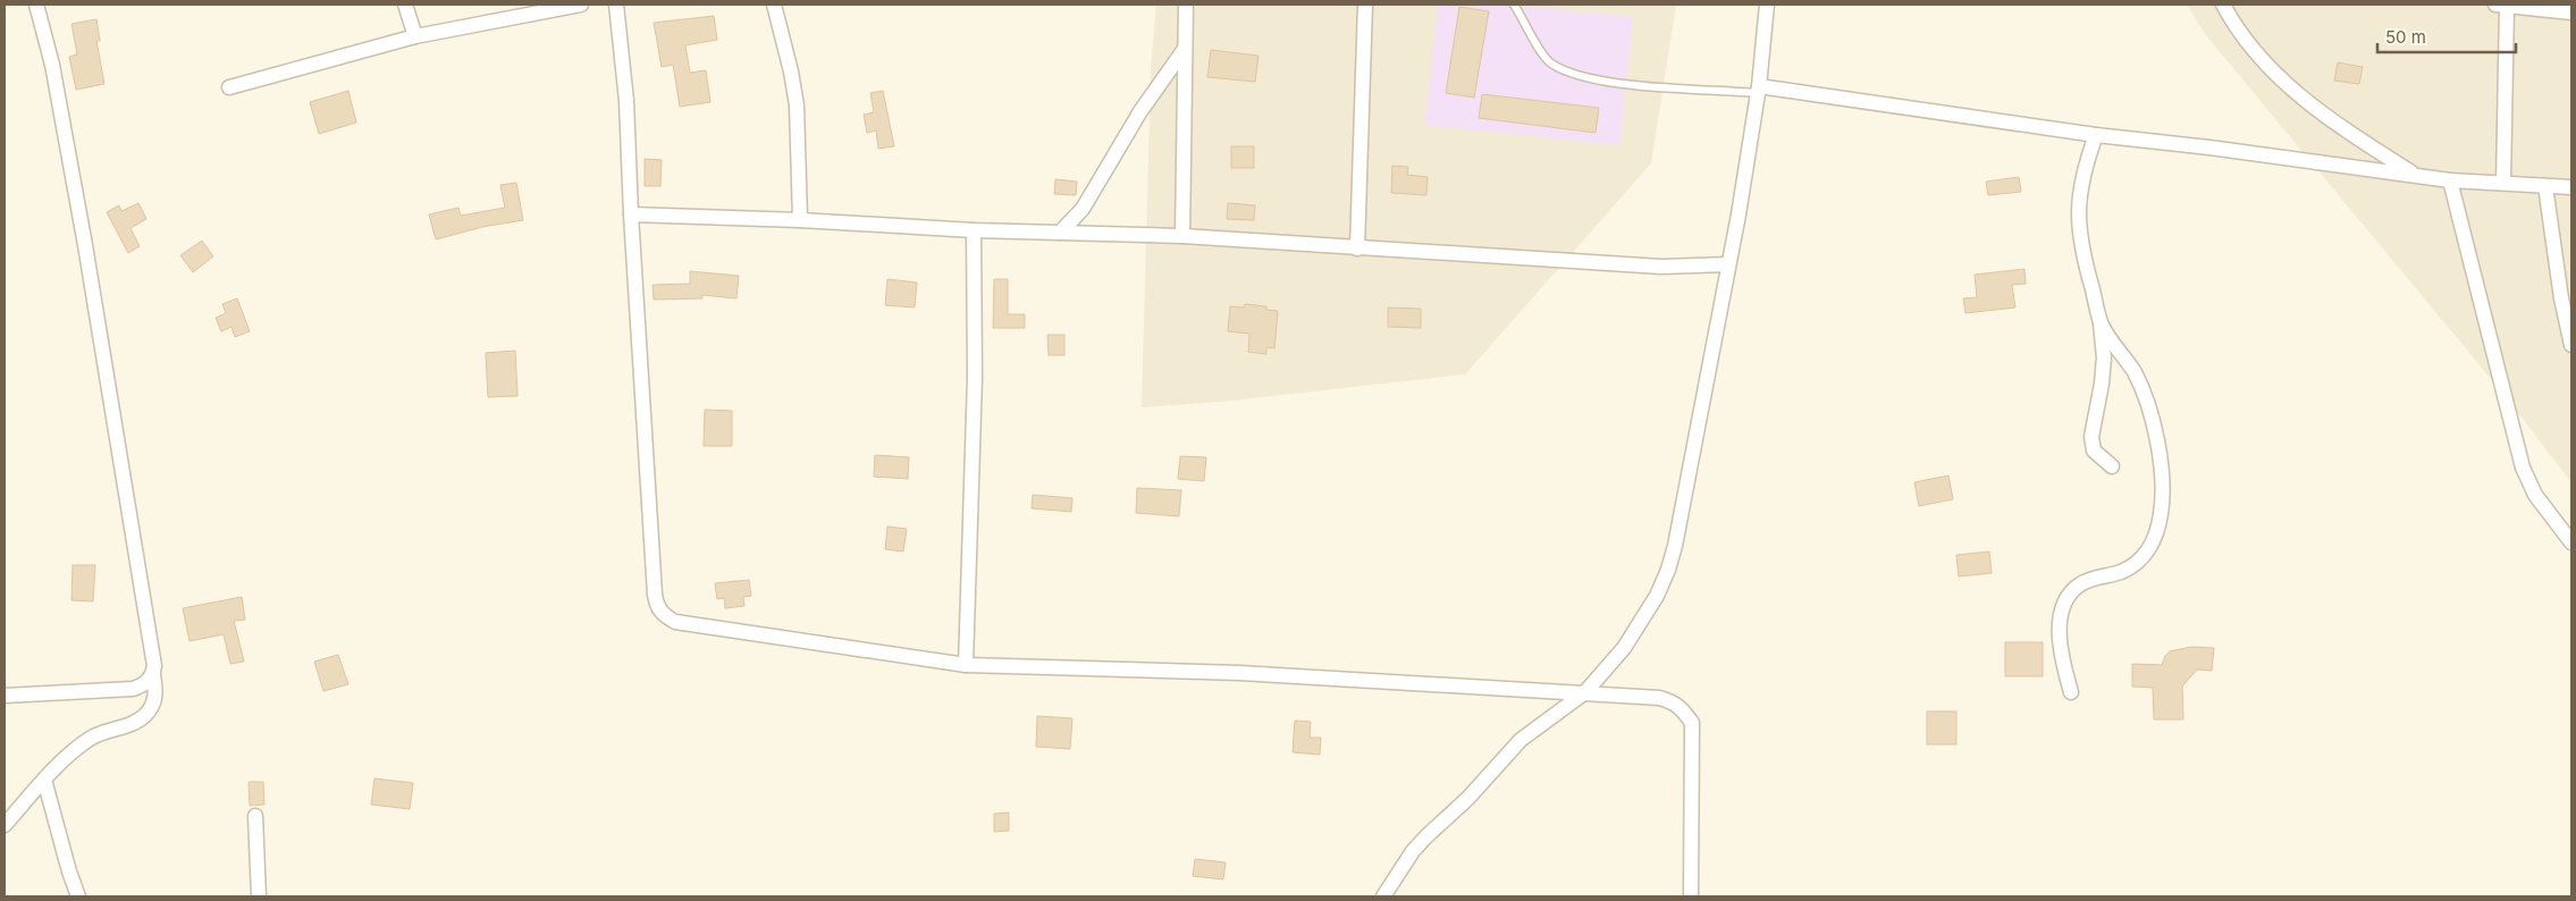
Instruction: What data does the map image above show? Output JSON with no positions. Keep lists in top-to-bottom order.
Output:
{
  "scale_bar": "50 m"
}
